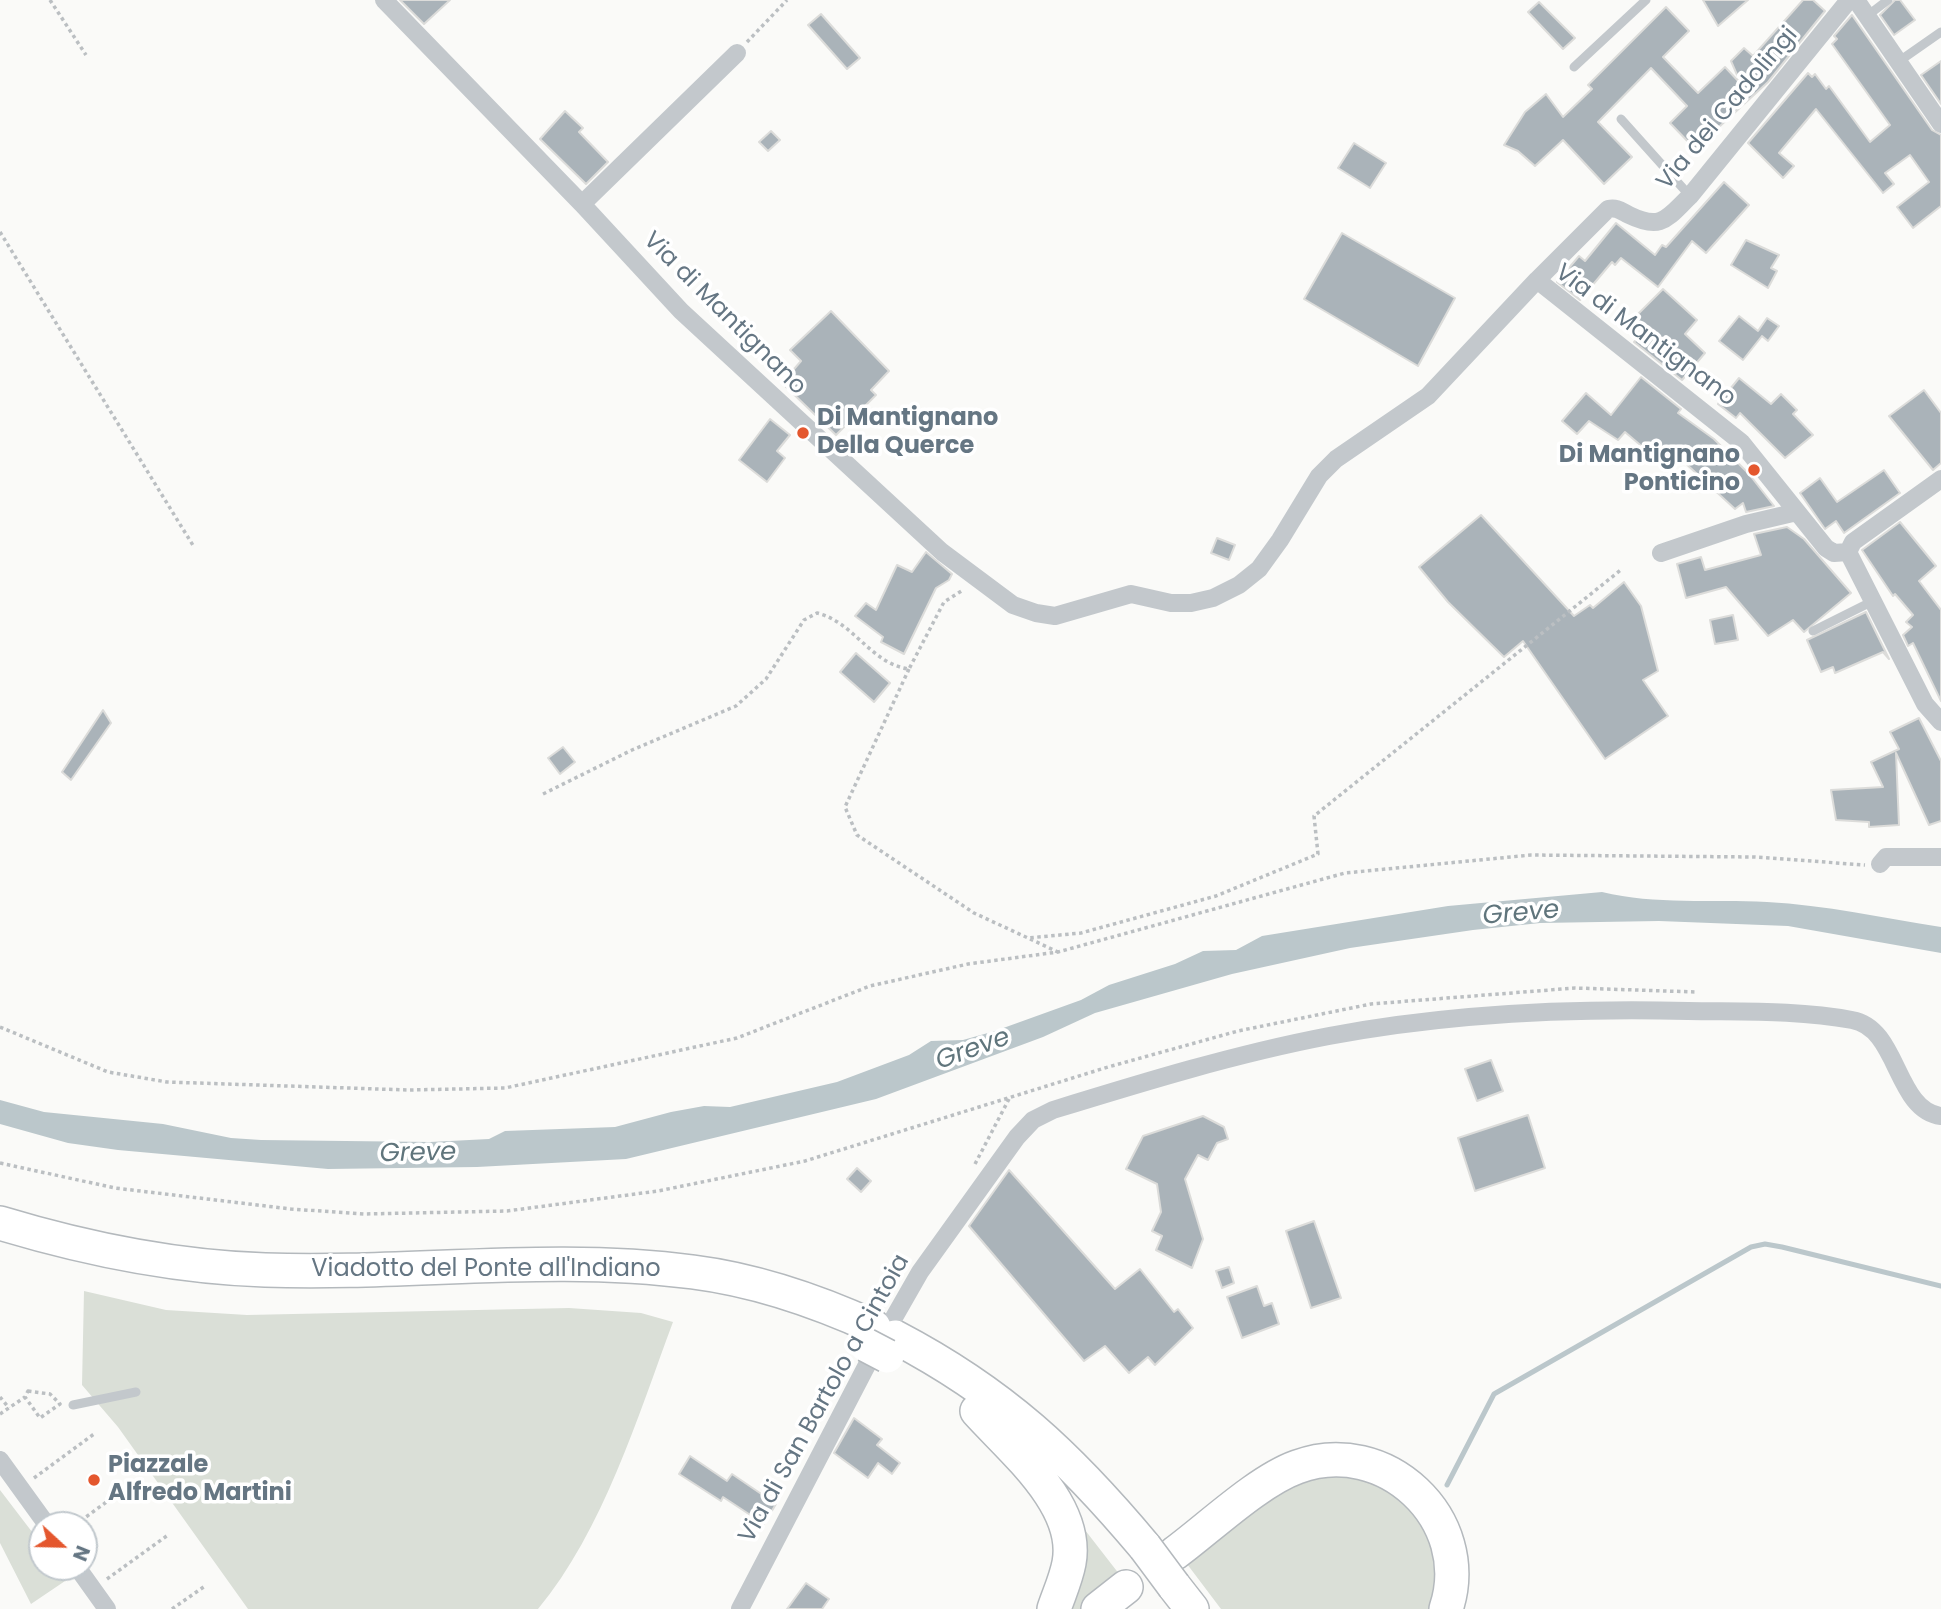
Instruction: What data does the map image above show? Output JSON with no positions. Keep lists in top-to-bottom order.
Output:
{
  "streets": {
    "highway": ["Viadotto del Ponte all'Indiano"],
    "street": ["Via dei Cadolingi", "Via di Mantignano", "Via di San Bartolo a Cintoia"]
  },
  "crossings": [
    ["Via dei Cadolingi", "Via di Mantignano"],
    ["Viadotto del Ponte all'Indiano", "Via di San Bartolo a Cintoia"]
  ],
  "water": ["Greve"],
  "places": ["Di Mantignano Della Querce", "Di Mantignano Ponticino", "Piazzale Alfredo Martini"],
  "north": "right"
}
